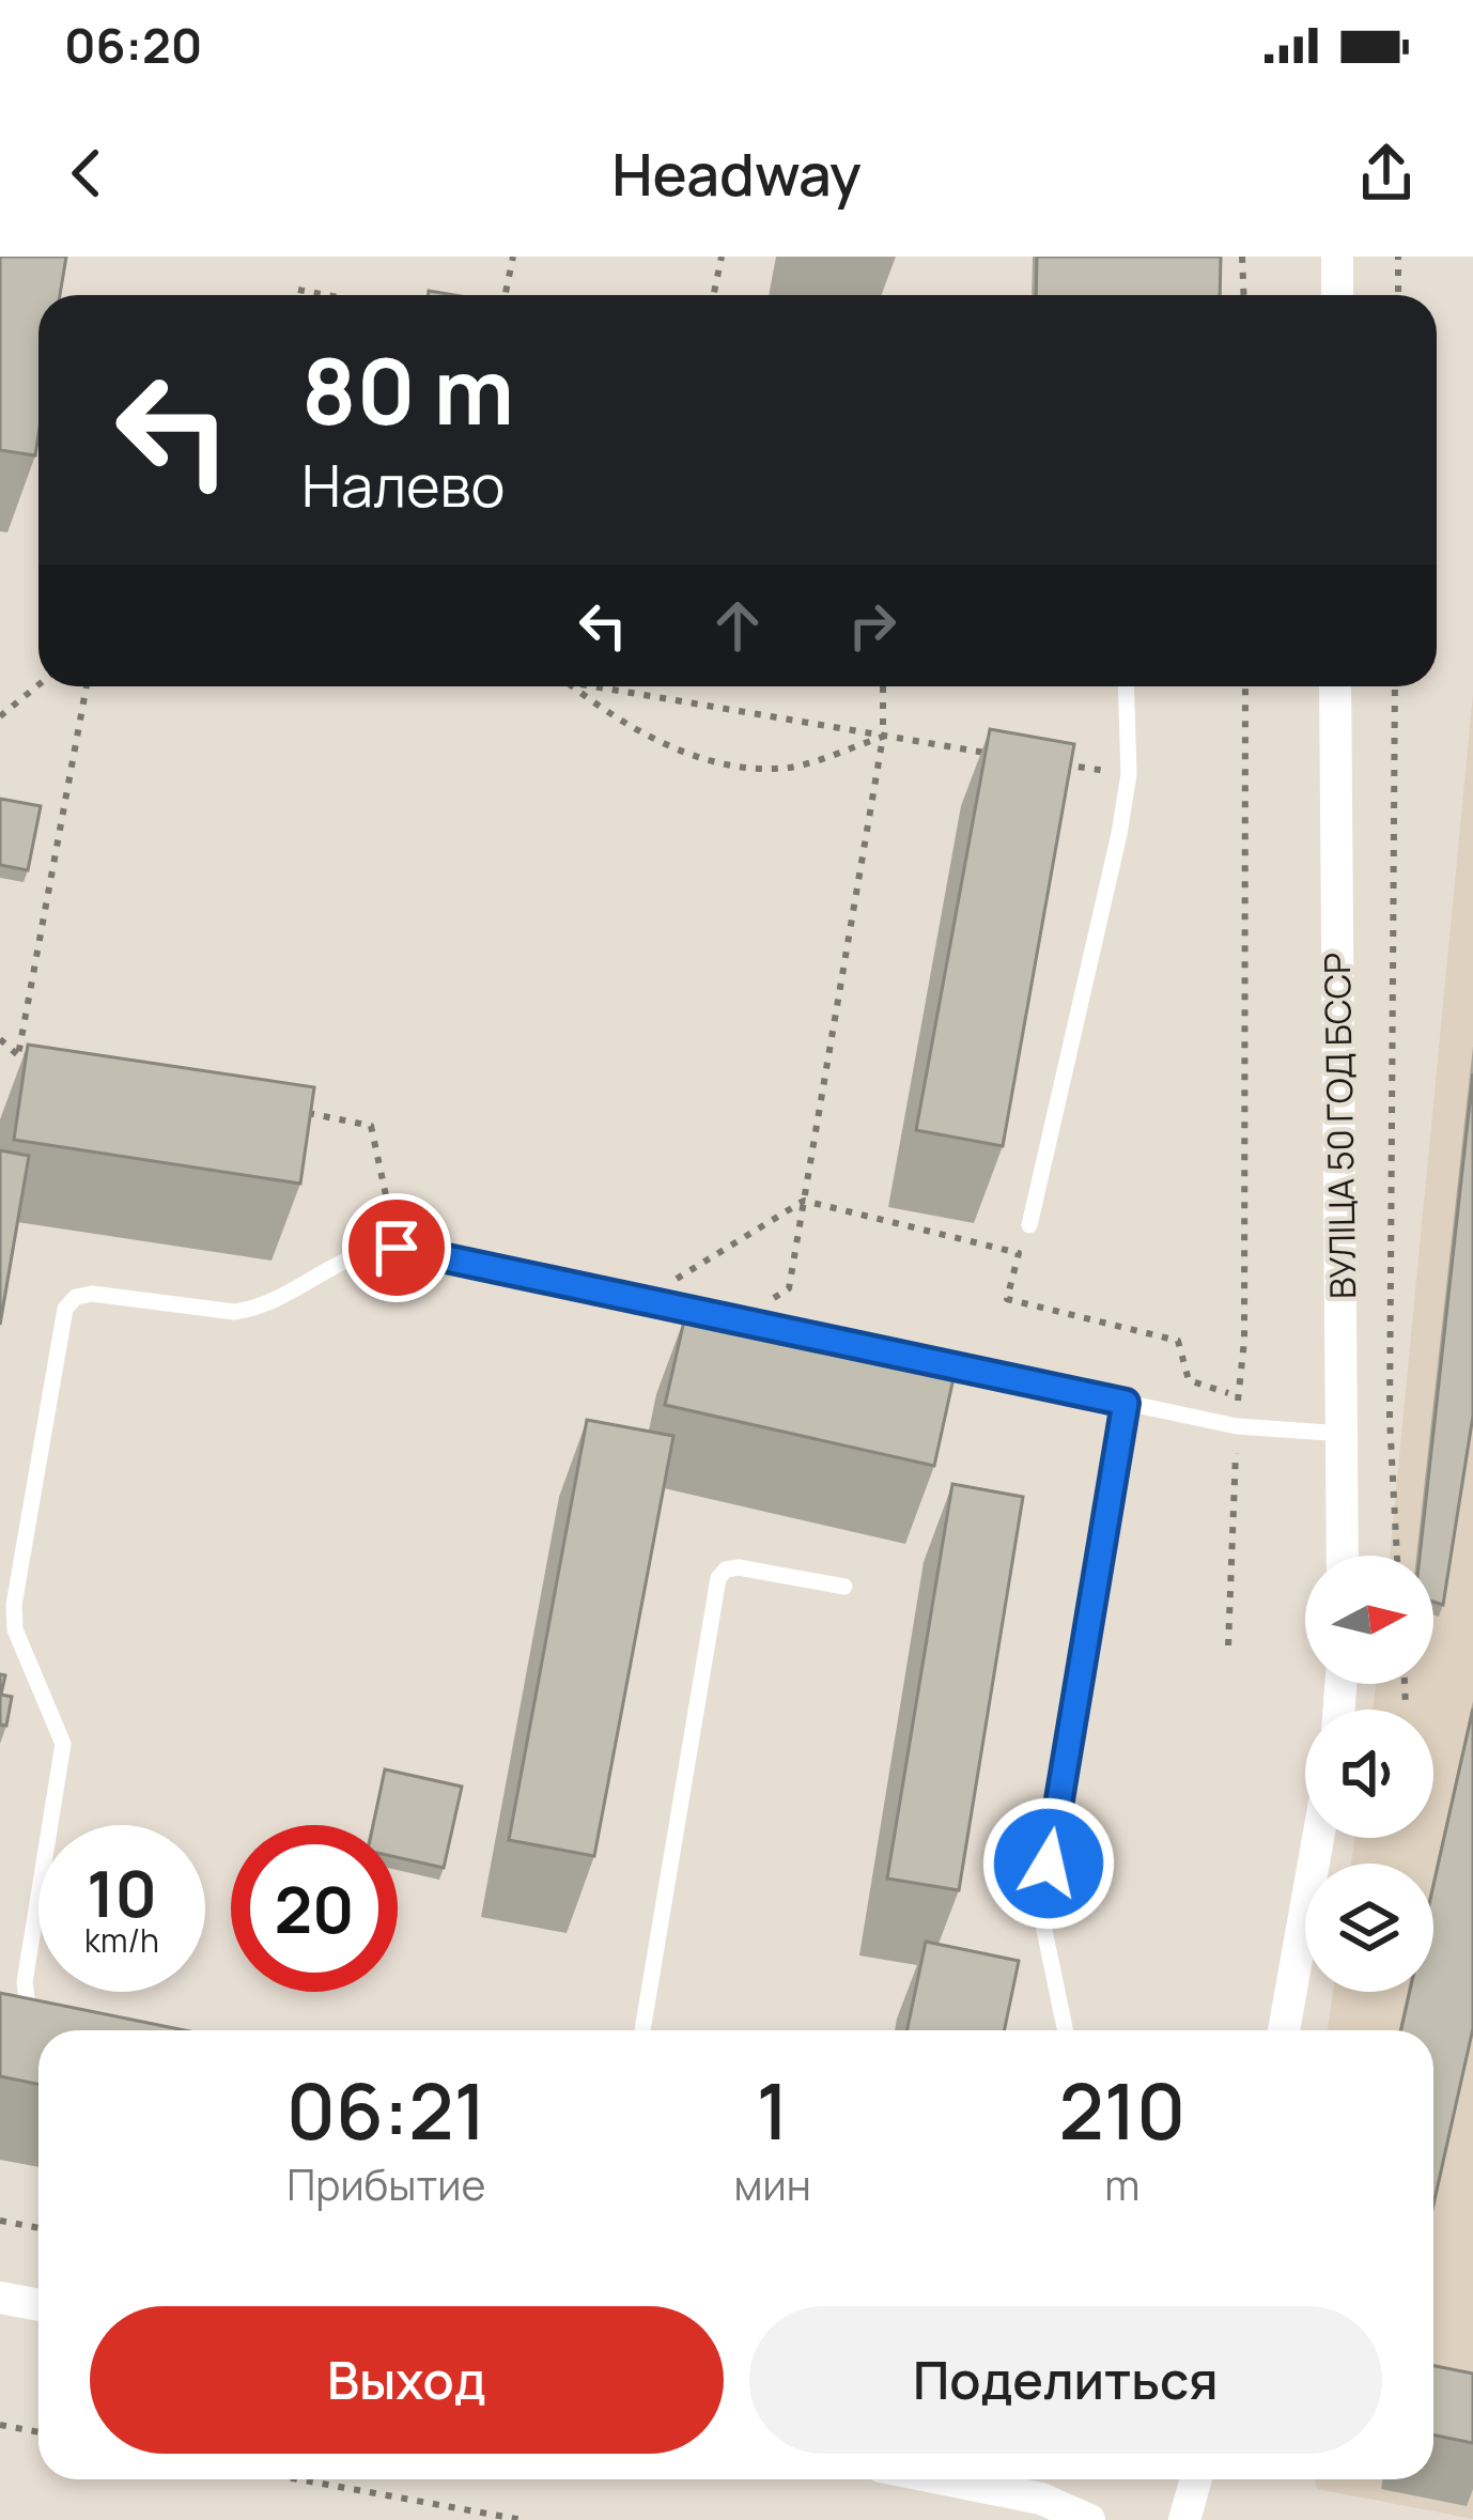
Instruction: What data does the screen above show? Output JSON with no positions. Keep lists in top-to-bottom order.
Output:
{
  "streets": {
    "street": ["ВУЛІЦА 50 ГОД БССР"]
  },
  "north": "right",
  "page": {
    "status": "06:20",
    "header": "Headway",
    "turn": ["80 m", "Налево"],
    "speed": "10 km/h",
    "limit": "20",
    "eta": [
      "06:21",
      "Прибытие",
      "1",
      "мин",
      "210",
      "m"
    ],
    "buttons": ["Выход", "Поделиться"]
  }
}
